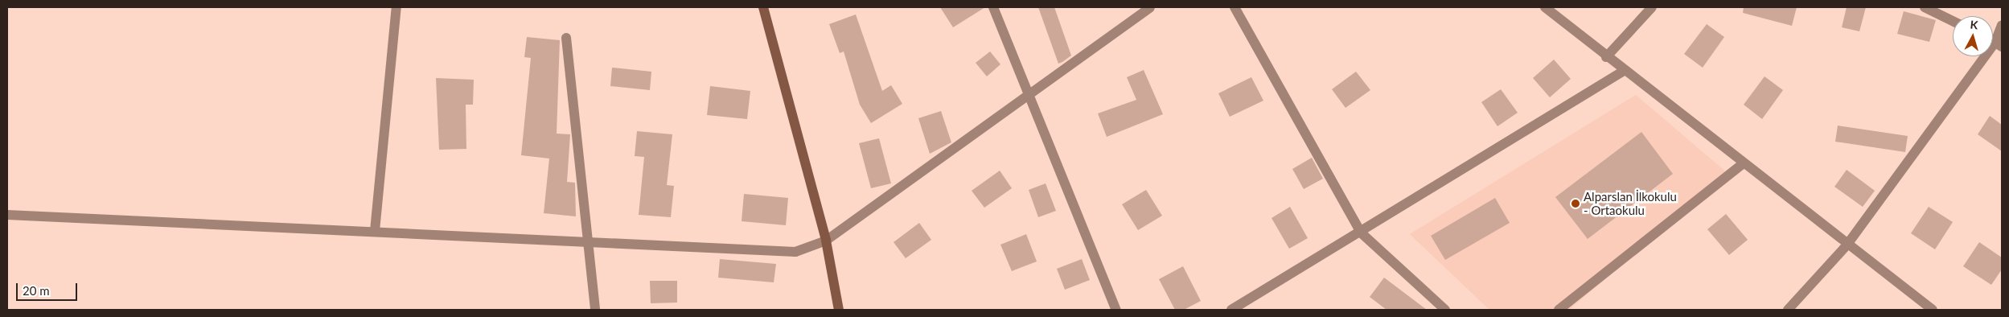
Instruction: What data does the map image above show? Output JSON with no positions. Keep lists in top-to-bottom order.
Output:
{
  "places": ["Alparslan İlkokulu - Ortaokulu"],
  "scale_bar": "20 m",
  "north": "top"
}
